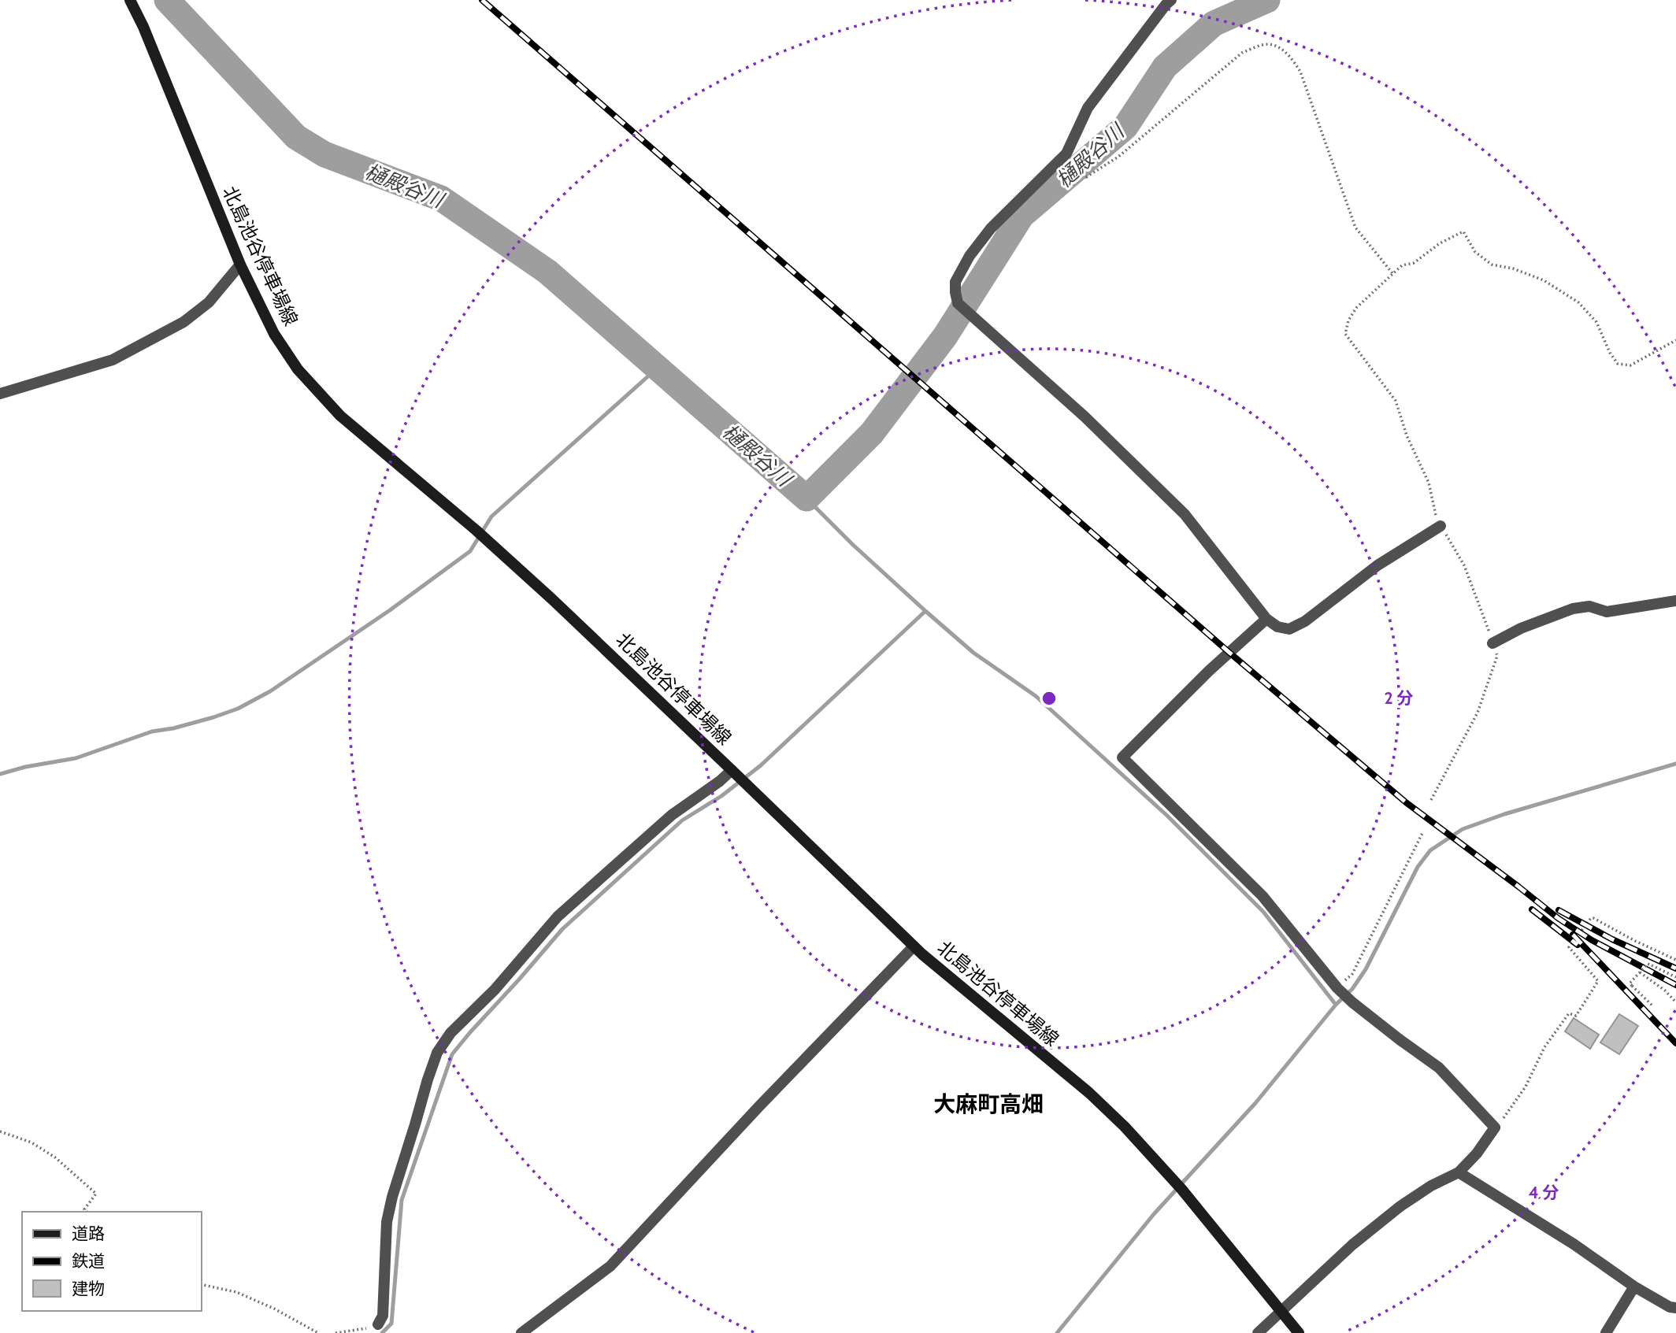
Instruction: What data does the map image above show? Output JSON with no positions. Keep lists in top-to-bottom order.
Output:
{
  "streets": {
    "main road": ["北島池谷停車場線"]
  },
  "districts": ["大麻町高畑"],
  "water": ["樋殿谷川"],
  "legend": ["道路", "鉄道", "建物"],
  "rings": ["2 分", "4 分"]
}
